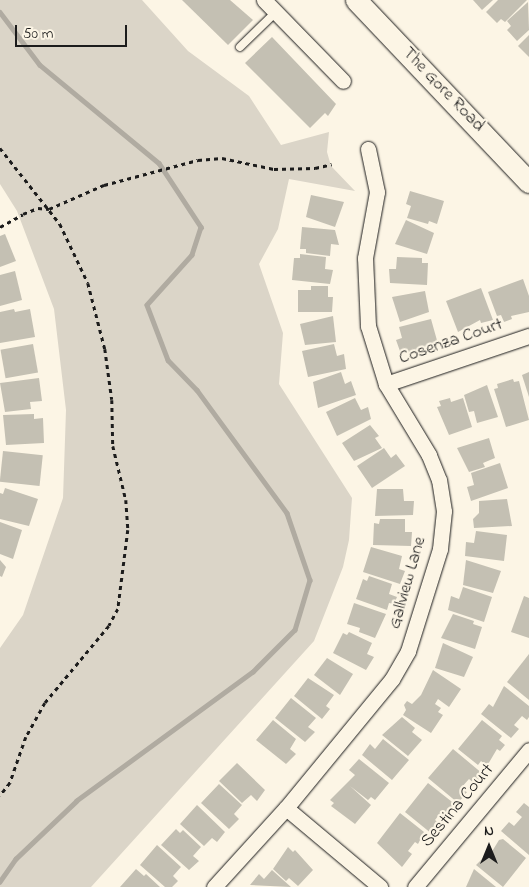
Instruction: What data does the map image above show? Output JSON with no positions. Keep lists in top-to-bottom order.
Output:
{
  "streets": {
    "main road": ["The Gore Road"],
    "street": ["Cosenza Court", "Gallview Lane", "Sestina Court"]
  },
  "crossings": [
    ["Cosenza Court", "Gallview Lane"]
  ],
  "scale_bar": "50 m",
  "north": "top"
}
